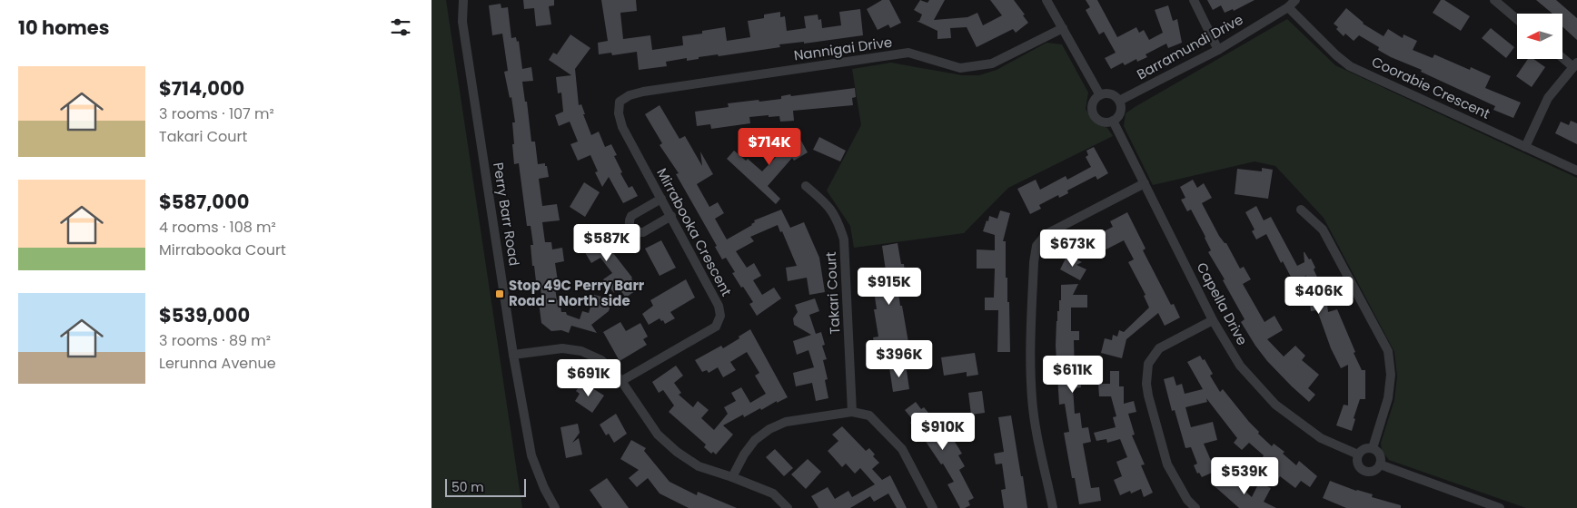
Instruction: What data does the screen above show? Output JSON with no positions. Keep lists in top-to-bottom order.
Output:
{
  "streets": {
    "street": [
      "Barramundi Drive",
      "Nannigai Drive",
      "Coorabie Crescent",
      "Perry Barr Road",
      "Mirrabooka Crescent",
      "Takari Court",
      "Capella Drive"
    ]
  },
  "crossings": [
    ["Barramundi Drive", "Coorabie Crescent"],
    ["Barramundi Drive", "Capella Drive"],
    ["Nannigai Drive", "Mirrabooka Crescent"]
  ],
  "places": {
    "transit": ["Stop 49C Perry Barr Road - North side"]
  },
  "scale_bar": "50 m",
  "north": "left",
  "page": {
    "heading": "10 homes",
    "list": [
      {
        "name": "$714,000",
        "note": "3 rooms · 107 m² · Takari Court"
      },
      {
        "name": "$587,000",
        "note": "4 rooms · 108 m² · Mirrabooka Court"
      },
      {
        "name": "$539,000",
        "note": "3 rooms · 89 m² · Lerunna Avenue"
      }
    ],
    "price": [
      "$714K",
      "$587K",
      "$673K",
      "$915K",
      "$406K",
      "$396K",
      "$611K",
      "$691K",
      "$910K",
      "$539K"
    ],
    "scale": "50 m"
  }
}
